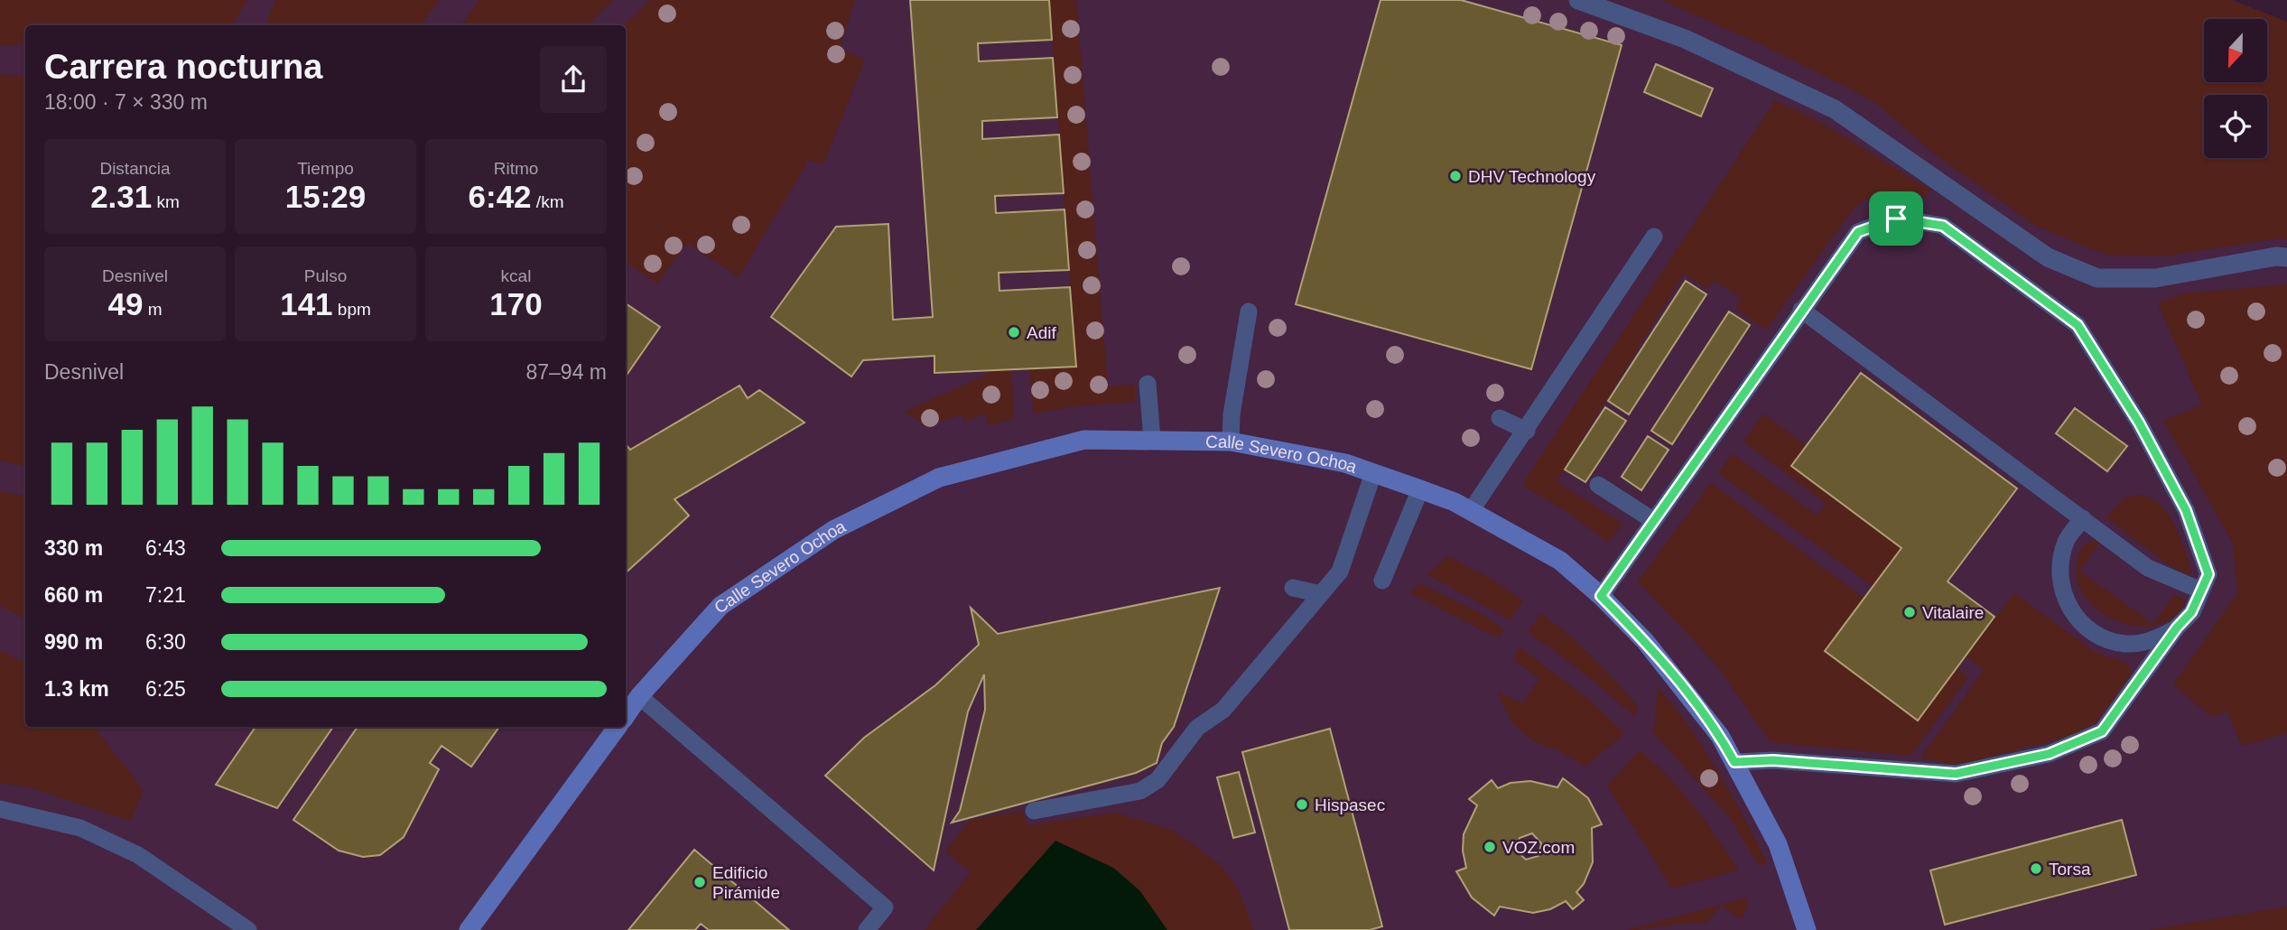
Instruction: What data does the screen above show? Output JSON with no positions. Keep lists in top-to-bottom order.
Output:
{
  "streets": {
    "street": ["Calle Severo Ochoa"]
  },
  "places": [
    "DHV Technology",
    "Adif",
    "Vitalaire",
    "Hispasec",
    "VOZ.com",
    "Torsa",
    "Edificio Pirámide"
  ],
  "north": "bottom",
  "page": {
    "heading": ["Carrera nocturna", "18:00 · 7 × 330 m"],
    "stats": [
      ["Distancia", "2.31 km"],
      ["Tiempo", "15:29"],
      ["Ritmo", "6:42 /km"],
      ["Desnivel", "49 m"],
      ["Pulso", "141 bpm"],
      ["kcal", "170"]
    ],
    "chart": ["Desnivel", "87–94 m"],
    "list": [
      {
        "name": "330 m",
        "note": "6:43"
      },
      {
        "name": "660 m",
        "note": "7:21"
      },
      {
        "name": "990 m",
        "note": "6:30"
      },
      {
        "name": "1.3 km",
        "note": "6:25"
      }
    ]
  }
}
